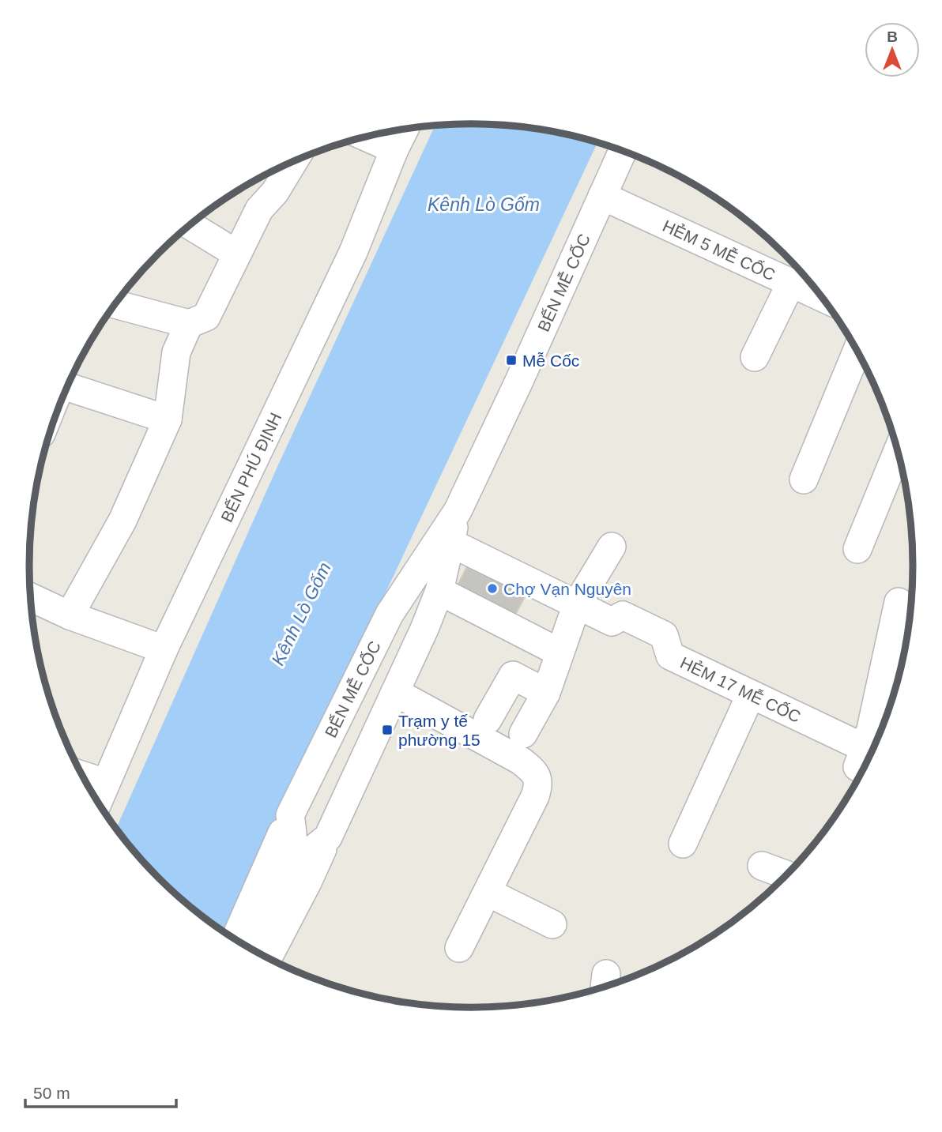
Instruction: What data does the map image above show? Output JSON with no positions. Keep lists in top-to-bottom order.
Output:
{
  "streets": {
    "street": [
      "HẺM 5 MỄ CỐC",
      "BẾN MỄ CỐC",
      "BẾN PHÚ ĐỊNH",
      "HẺM 17 MỄ CỐC"
    ]
  },
  "crossings": [
    ["HẺM 5 MỄ CỐC", "BẾN MỄ CỐC"],
    ["BẾN MỄ CỐC", "HẺM 17 MỄ CỐC"]
  ],
  "water": ["Kênh Lò Gốm"],
  "places": {
    "transit": ["Mễ Cốc", "Trạm y tế phường 15"],
    "other": ["Chợ Vạn Nguyên"]
  },
  "scale_bar": "50 m",
  "north": "top"
}
